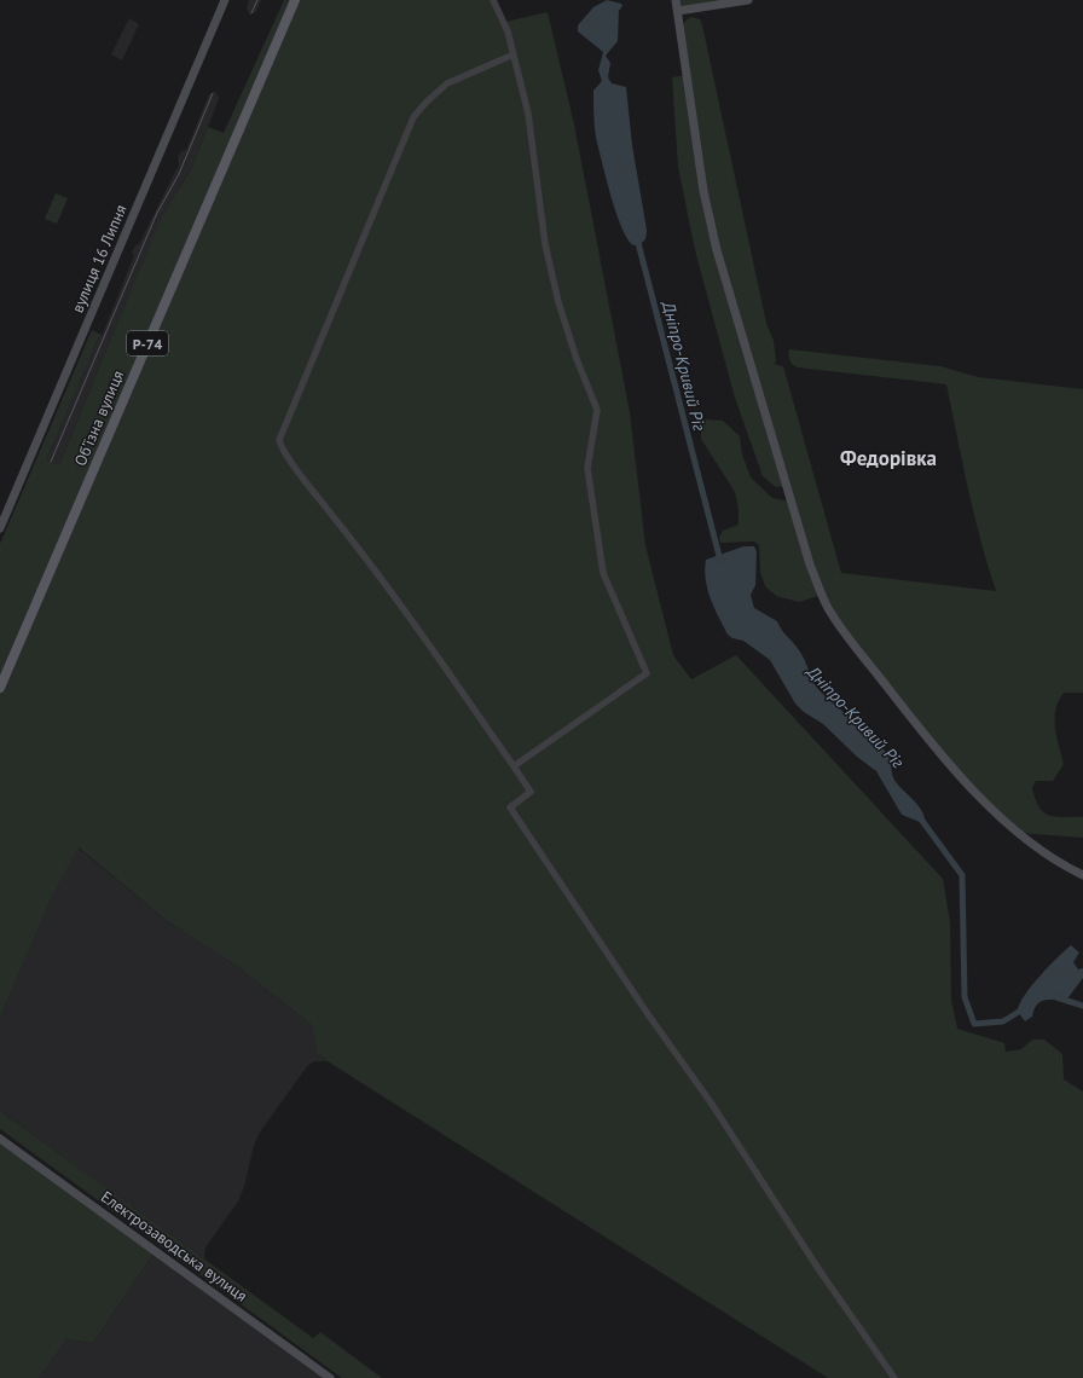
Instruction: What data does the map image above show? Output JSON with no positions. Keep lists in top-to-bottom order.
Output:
{
  "streets": {
    "main road": [
      "вулиця 16 Липня",
      "Р-74",
      "Обʼїзна вулиця",
      "Електрозаводська вулиця"
    ]
  },
  "districts": ["Федорівка"],
  "water": ["Дніпро-Кривий Ріг"]
}
